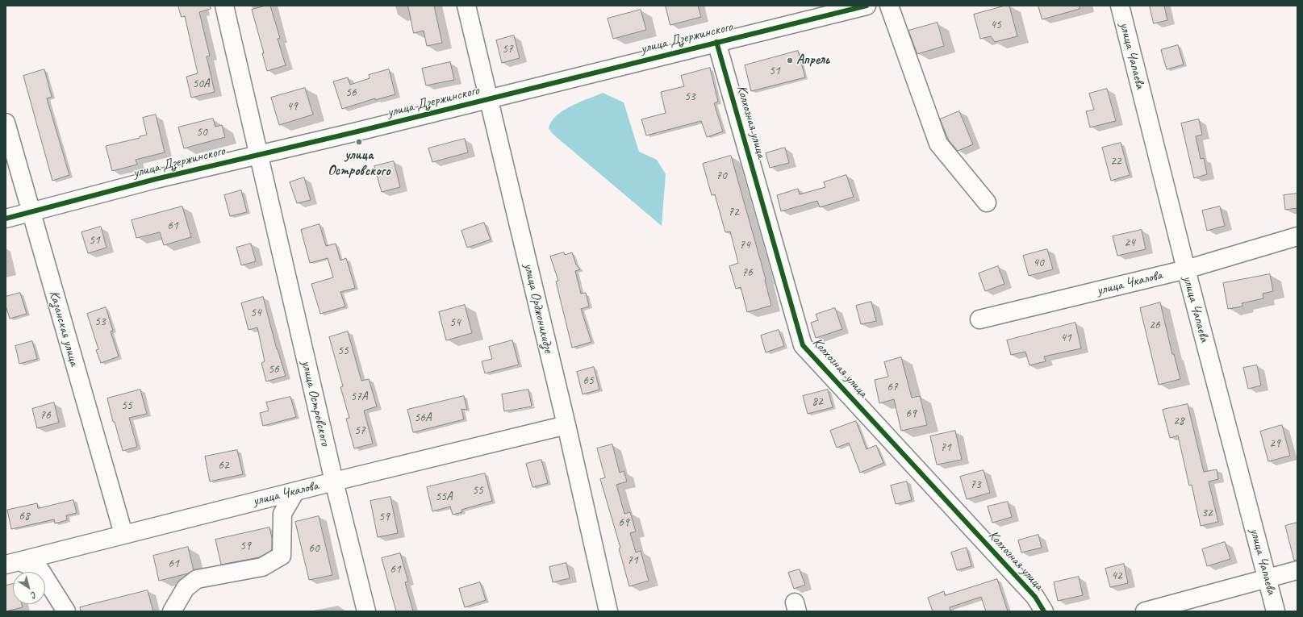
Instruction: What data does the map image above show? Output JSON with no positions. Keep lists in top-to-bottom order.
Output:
{
  "streets": {
    "street": [
      "улица Дзержинского",
      "улица Чапаева",
      "Колхозная улица",
      "улица Чкалова",
      "улица Орджоникидзе",
      "Казанская улица",
      "улица Островского"
    ]
  },
  "crossings": [
    ["улица Дзержинского", "Колхозная улица"],
    ["улица Дзержинского", "улица Орджоникидзе"],
    ["улица Дзержинского", "Казанская улица"],
    ["улица Дзержинского", "улица Островского"],
    ["улица Чапаева", "улица Чкалова"],
    ["улица Чкалова", "улица Орджоникидзе"],
    ["улица Чкалова", "Казанская улица"],
    ["улица Чкалова", "улица Островского"]
  ],
  "places": ["Апрель", "улица Островского"],
  "house_numbers": [
    "45",
    "57",
    "51",
    "50А",
    "56",
    "53",
    "49",
    "50",
    "22",
    "70",
    "72",
    "61",
    "51",
    "24",
    "74",
    "40",
    "76",
    "54",
    "53",
    "54",
    "26",
    "41",
    "55",
    "56",
    "65",
    "67",
    "57А",
    "82",
    "55",
    "69",
    "76",
    "56А",
    "28",
    "57",
    "29",
    "71",
    "62",
    "73",
    "55",
    "55А",
    "32",
    "68",
    "59",
    "69",
    "59",
    "60",
    "71",
    "61",
    "61",
    "42"
  ],
  "north": "bottom right"
}
